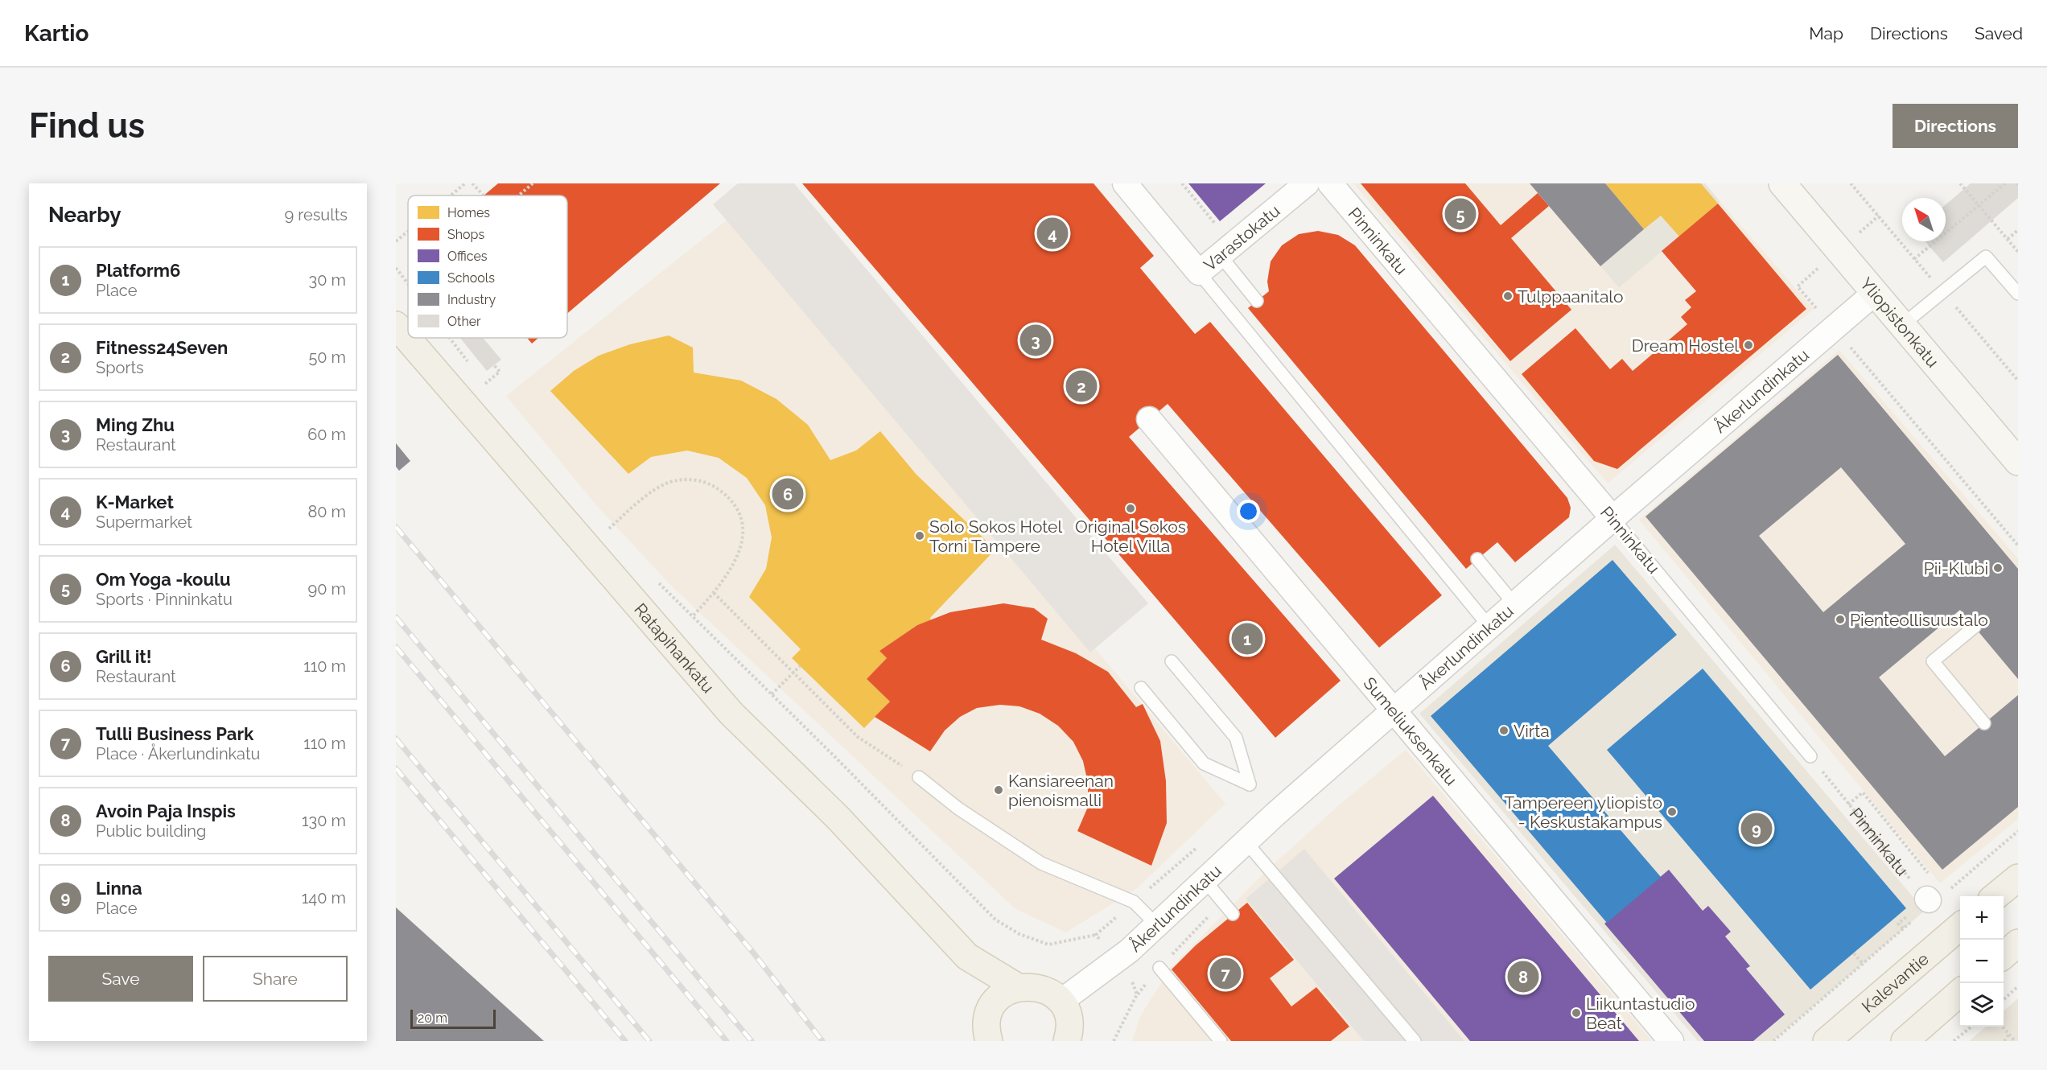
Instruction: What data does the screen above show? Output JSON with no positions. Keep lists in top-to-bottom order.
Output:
{
  "streets": {
    "main road": ["Yliopistonkatu", "Ratapihankatu", "Kalevantie"],
    "street": [
      "Varastokatu",
      "Pinninkatu",
      "Åkerlundinkatu",
      "Sumeliuksenkatu"
    ]
  },
  "crossings": [
    ["Pinninkatu", "Åkerlundinkatu"],
    ["Yliopistonkatu", "Åkerlundinkatu"],
    ["Åkerlundinkatu", "Sumeliuksenkatu"]
  ],
  "places": [
    "Tulppaanitalo",
    "Dream Hostel",
    "Original Sokos Hotel Villa",
    "Solo Sokos Hotel Torni Tampere",
    "Pii-Klubi",
    "Pienteollisuustalo",
    "Virta",
    "Kansiareenan pienoismalli",
    "Tampereen yliopisto - Keskustakampus",
    "Liikuntastudio Beat"
  ],
  "legend": [
    "Homes",
    "Shops",
    "Offices",
    "Schools",
    "Industry",
    "Other"
  ],
  "scale_bar": "20 m",
  "north": "top left",
  "page": {
    "header": "Kartio",
    "nav": ["Map", "Directions", "Saved"],
    "buttons": [
      "Directions",
      ["Save", "Share"]
    ],
    "title": "Find us",
    "heading": ["Nearby", "9 results"],
    "pins": [
      "5",
      "4",
      "3",
      "2",
      "6",
      "1",
      "9",
      "7",
      "8"
    ],
    "list": [
      {
        "mark": "1",
        "name": "Platform6",
        "note": "Place",
        "value": "30 m"
      },
      {
        "mark": "2",
        "name": "Fitness24Seven",
        "note": "Sports",
        "value": "50 m"
      },
      {
        "mark": "3",
        "name": "Ming Zhu",
        "note": "Restaurant",
        "value": "60 m"
      },
      {
        "mark": "4",
        "name": "K-Market",
        "note": "Supermarket",
        "value": "80 m"
      },
      {
        "mark": "5",
        "name": "Om Yoga -koulu",
        "note": "Sports · Pinninkatu",
        "value": "90 m"
      },
      {
        "mark": "6",
        "name": "Grill it!",
        "note": "Restaurant",
        "value": "110 m"
      },
      {
        "mark": "7",
        "name": "Tulli Business Park",
        "note": "Place · Åkerlundinkatu",
        "value": "110 m"
      },
      {
        "mark": "8",
        "name": "Avoin Paja Inspis",
        "note": "Public building",
        "value": "130 m"
      },
      {
        "mark": "9",
        "name": "Linna",
        "note": "Place",
        "value": "140 m"
      }
    ],
    "map_buttons": ["+", "−"],
    "scale": "20 m"
  }
}
